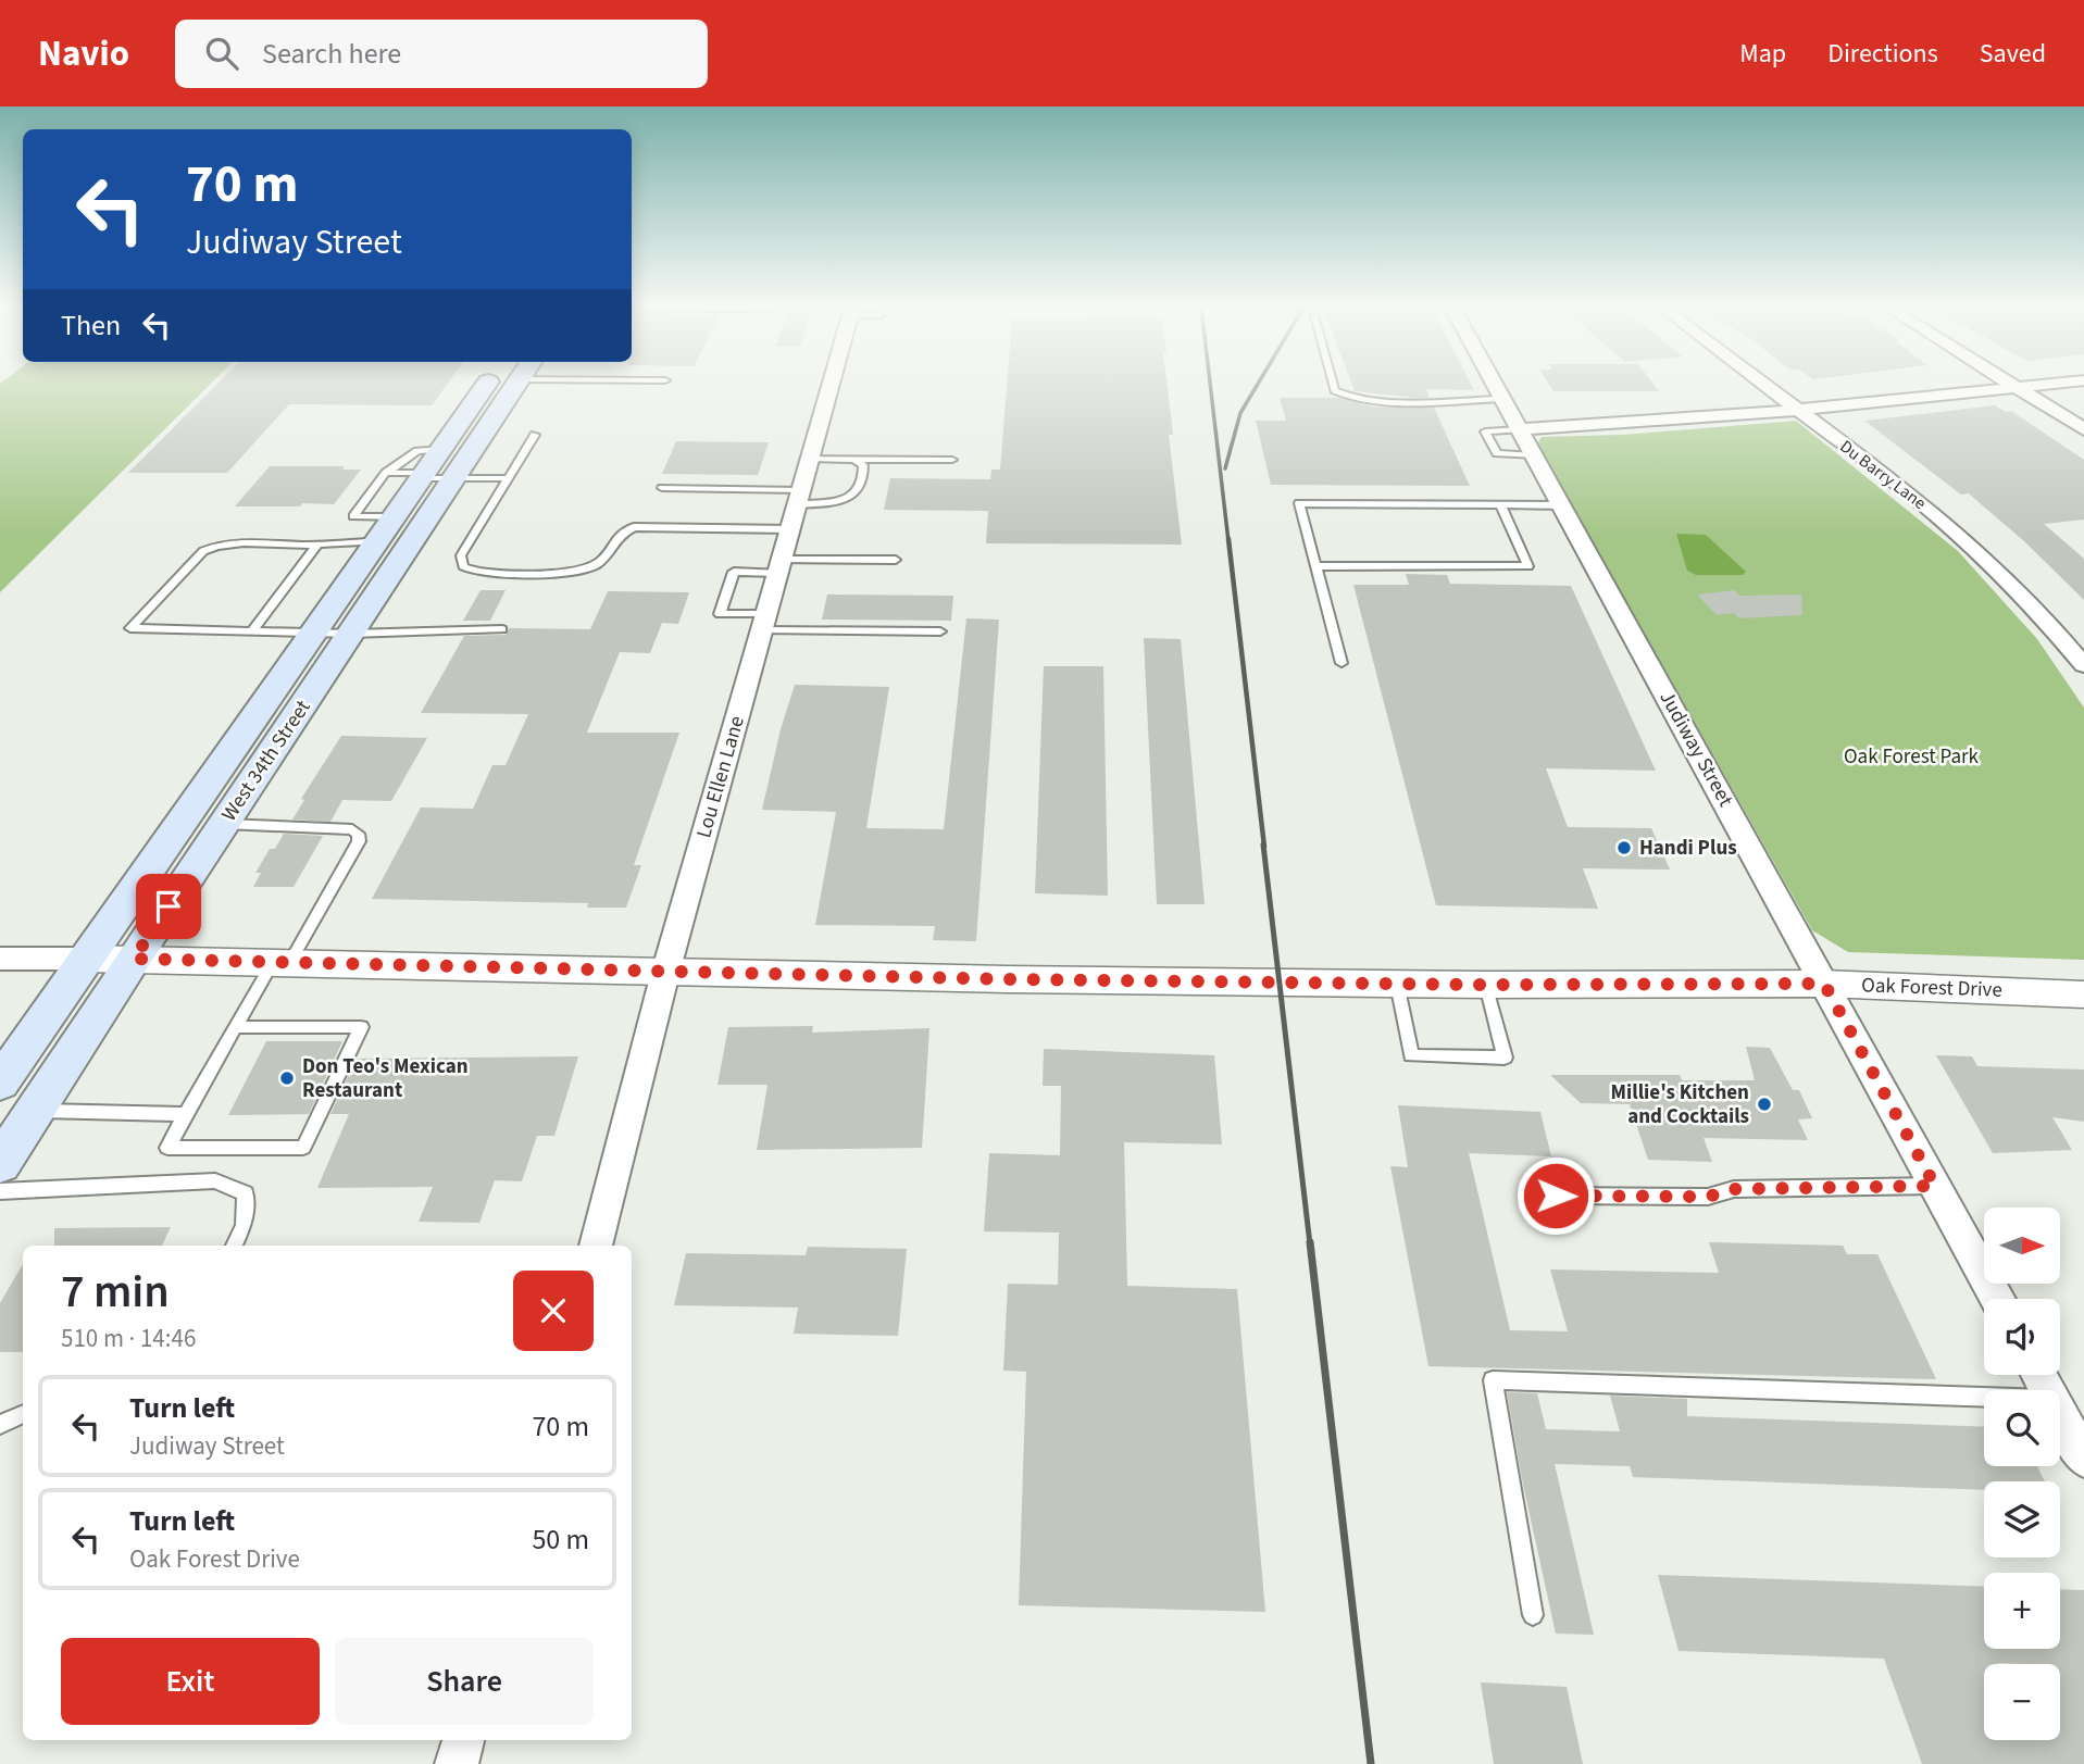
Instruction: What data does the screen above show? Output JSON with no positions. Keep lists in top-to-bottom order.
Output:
{
  "streets": {
    "main road": ["West 34th Street"],
    "street": [
      "Du Barry Lane",
      "Judiway Street",
      "Lou Ellen Lane",
      "Oak Forest Drive"
    ]
  },
  "crossings": [
    ["Judiway Street", "Oak Forest Drive"],
    ["West 34th Street", "Oak Forest Drive"],
    ["Lou Ellen Lane", "Oak Forest Drive"]
  ],
  "parks": ["Oak Forest Park"],
  "places": ["Handi Plus", "Don Teo's Mexican Restaurant", "Millie's Kitchen and Cocktails"],
  "north": "right",
  "page": {
    "header": "Navio",
    "search": "Search here",
    "nav": ["Map", "Directions", "Saved"],
    "turn": ["70 m", "Judiway Street"],
    "then": "Then",
    "map_buttons": ["+", "−"],
    "heading": ["7 min", "510 m · 14:46"],
    "list": [
      {
        "name": "Turn left",
        "note": "Judiway Street",
        "value": "70 m"
      },
      {
        "name": "Turn left",
        "note": "Oak Forest Drive",
        "value": "50 m"
      }
    ],
    "buttons": ["Exit", "Share"]
  }
}
